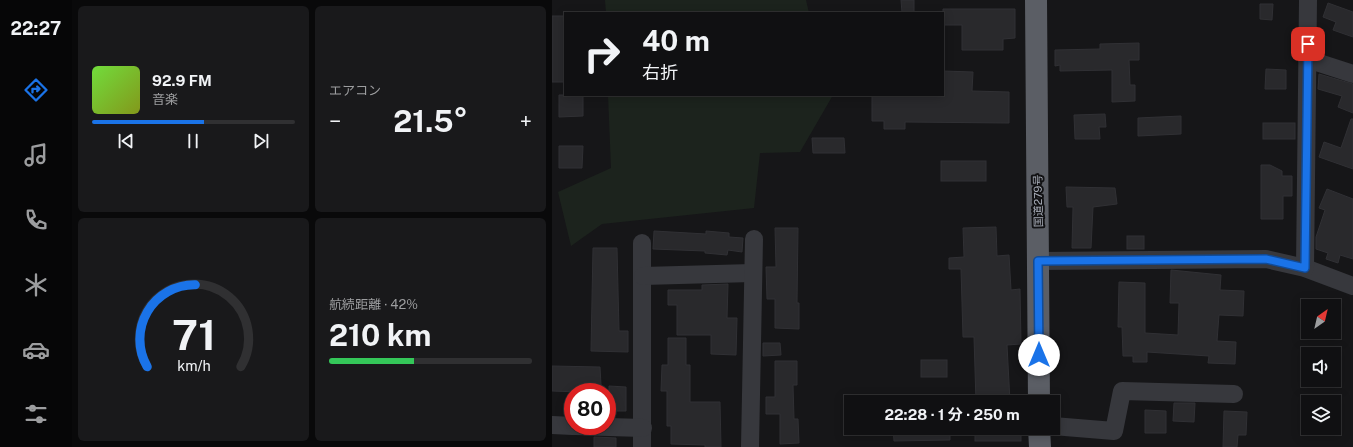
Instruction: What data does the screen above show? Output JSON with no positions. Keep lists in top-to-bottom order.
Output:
{
  "streets": {
    "highway": ["国道279号"]
  },
  "north": "top right",
  "page": {
    "tabs": "22:27",
    "tile": [
      "エアコン",
      ["航続距離 · 42%", "210 km"]
    ],
    "turn": ["40 m", "右折"],
    "song": ["92.9 FM", "音楽"],
    "heat": ["−", "21.5°", "+"],
    "limit": "80",
    "trip": "22:28 · 1 分 · 250 m",
    "gauge": ["71", "km/h"]
  }
}
